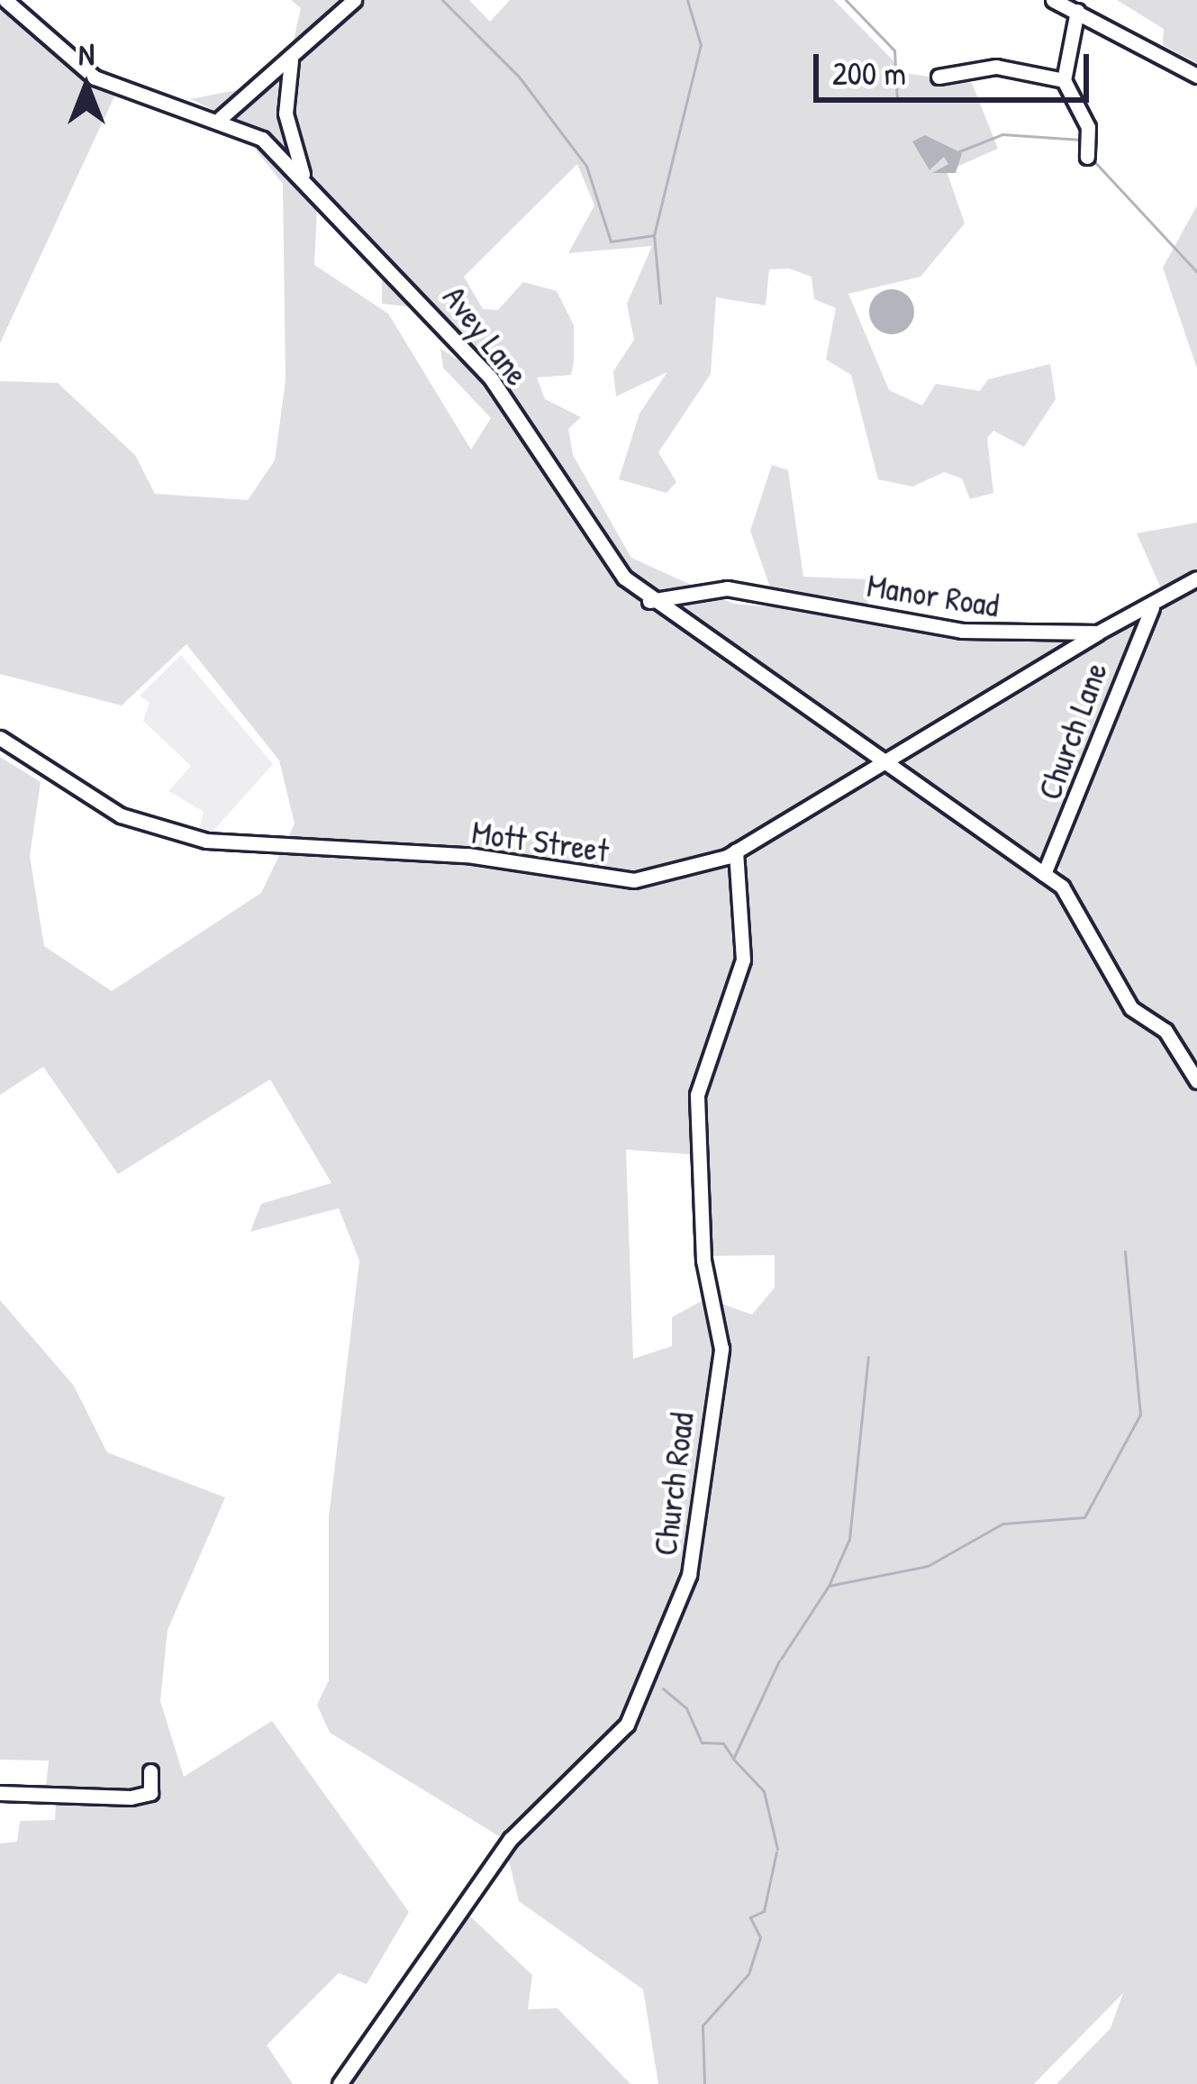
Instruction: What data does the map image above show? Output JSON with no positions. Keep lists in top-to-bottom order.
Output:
{
  "streets": {
    "street": [
      "Avey Lane",
      "Manor Road",
      "Church Lane",
      "Mott Street",
      "Church Road"
    ]
  },
  "crossings": [
    ["Avey Lane", "Manor Road"],
    ["Avey Lane", "Church Lane"],
    ["Avey Lane", "Mott Street"],
    ["Manor Road", "Church Lane"],
    ["Manor Road", "Mott Street"],
    ["Mott Street", "Church Road"]
  ],
  "scale_bar": "200 m",
  "north": "top"
}
